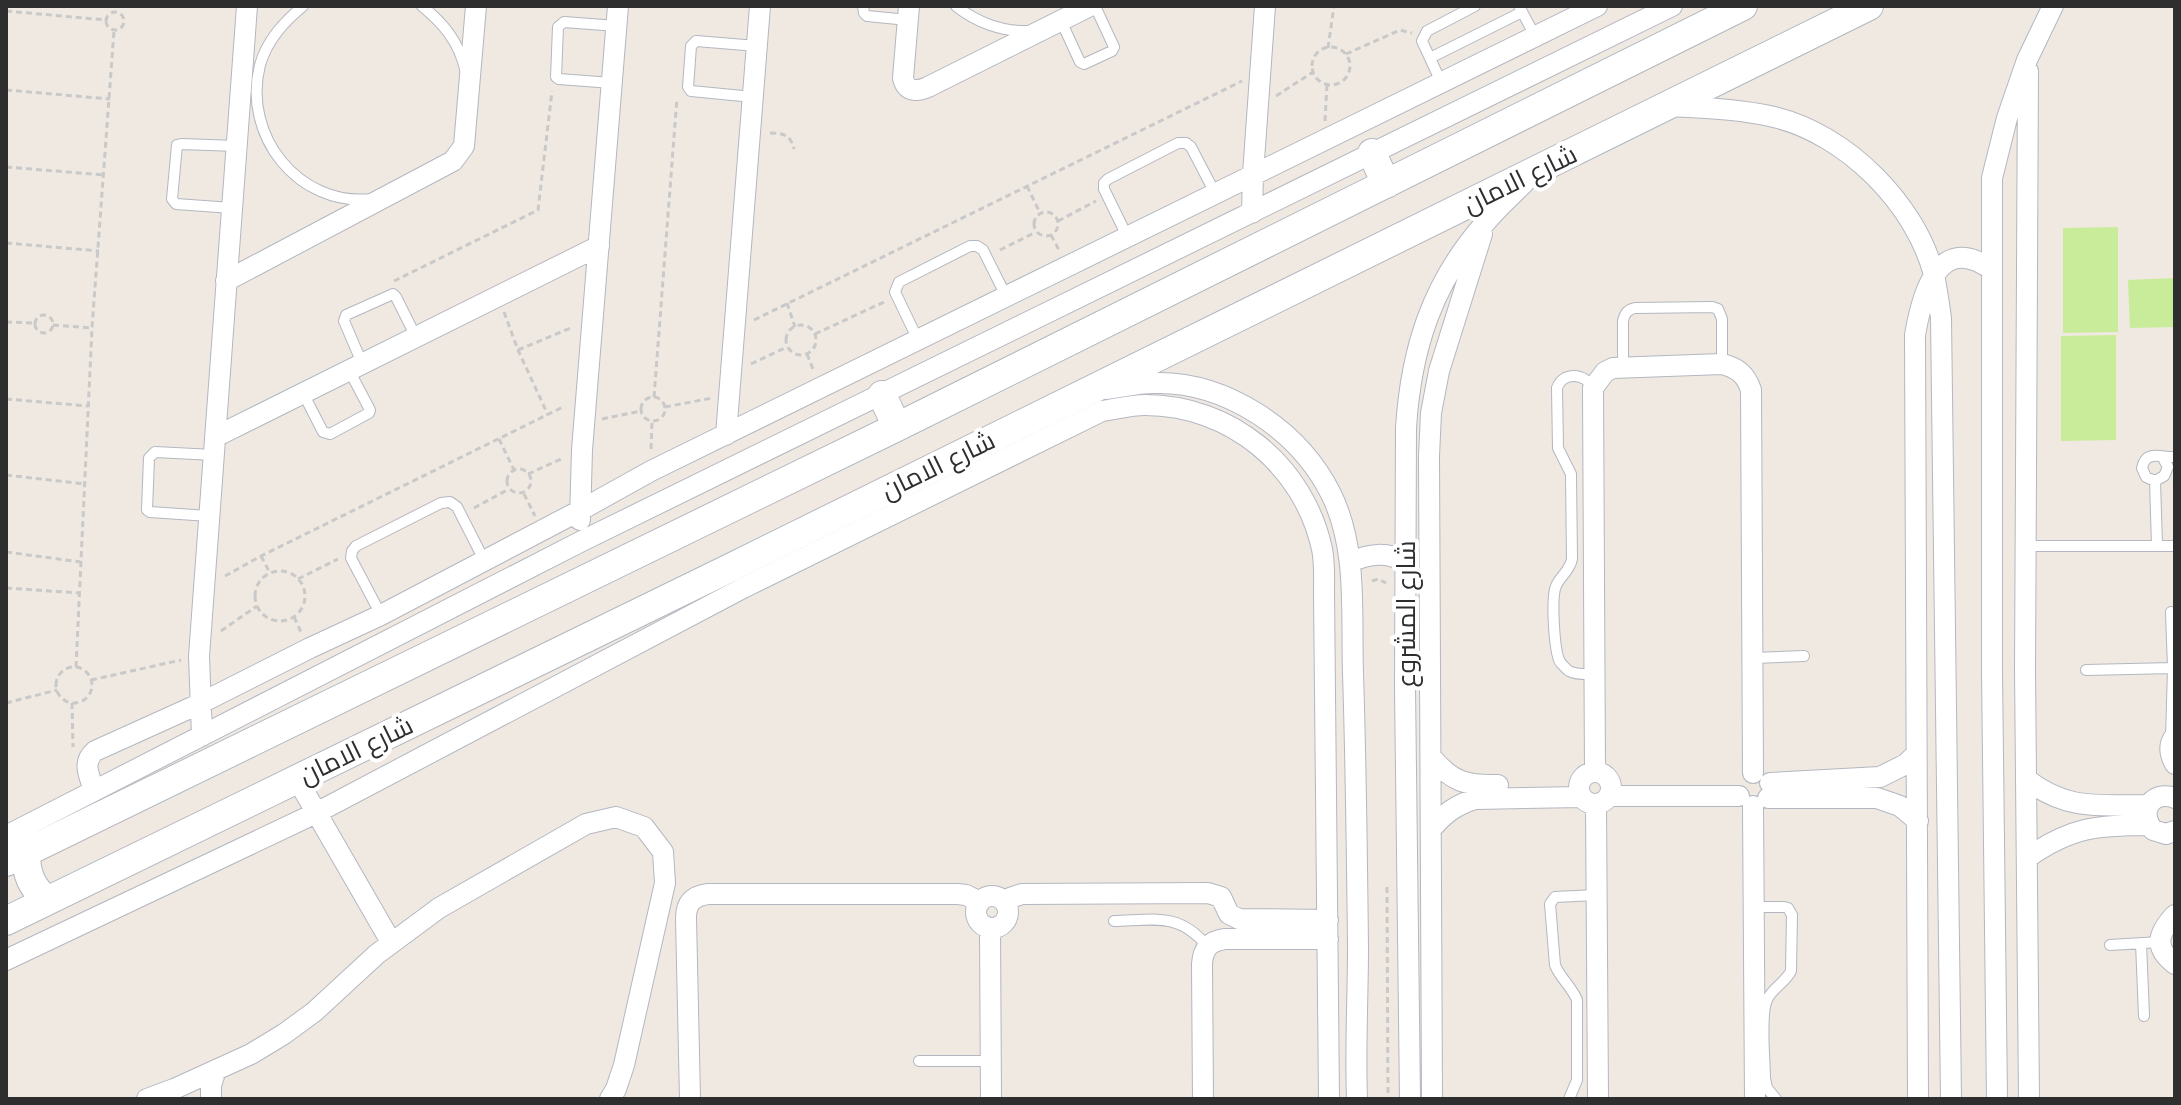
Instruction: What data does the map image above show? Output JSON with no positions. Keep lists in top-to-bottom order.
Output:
{
  "streets": {
    "street": ["شارع الامان", "شارع المشروع"]
  },
  "crossings": [
    ["شارع الامان", "شارع المشروع"]
  ]
}
